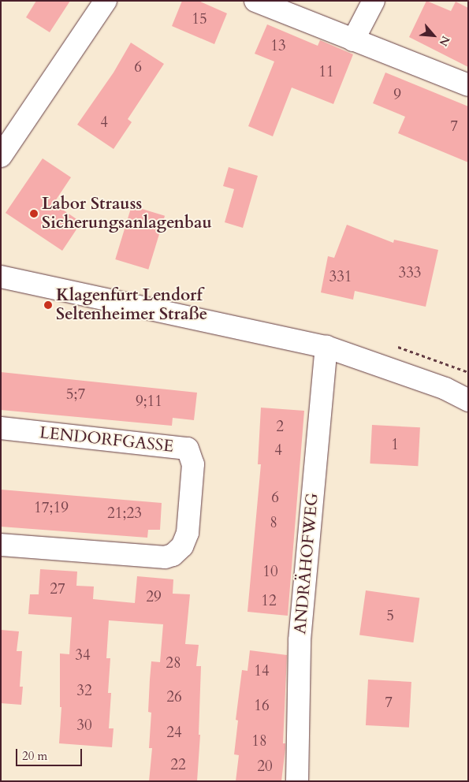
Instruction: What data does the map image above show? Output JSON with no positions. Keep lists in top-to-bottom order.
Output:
{
  "streets": {
    "street": ["LENDORFGASSE", "ANDRÄHOFWEG"]
  },
  "places": ["Labor Strauss Sicherungsanlagenbau", "Klagenfurt Lendorf Seltenheimer Straße"],
  "house_numbers": [
    "15",
    "13",
    "6",
    "11",
    "9",
    "4",
    "7",
    "333",
    "331",
    "5;7",
    "9;11",
    "2",
    "1",
    "4",
    "6",
    "17;19",
    "21;23",
    "8",
    "10",
    "27",
    "29",
    "12",
    "5",
    "34",
    "28",
    "14",
    "32",
    "26",
    "7",
    "16",
    "30",
    "24",
    "18",
    "22",
    "20"
  ],
  "scale_bar": "20 m",
  "north": "bottom right"
}
